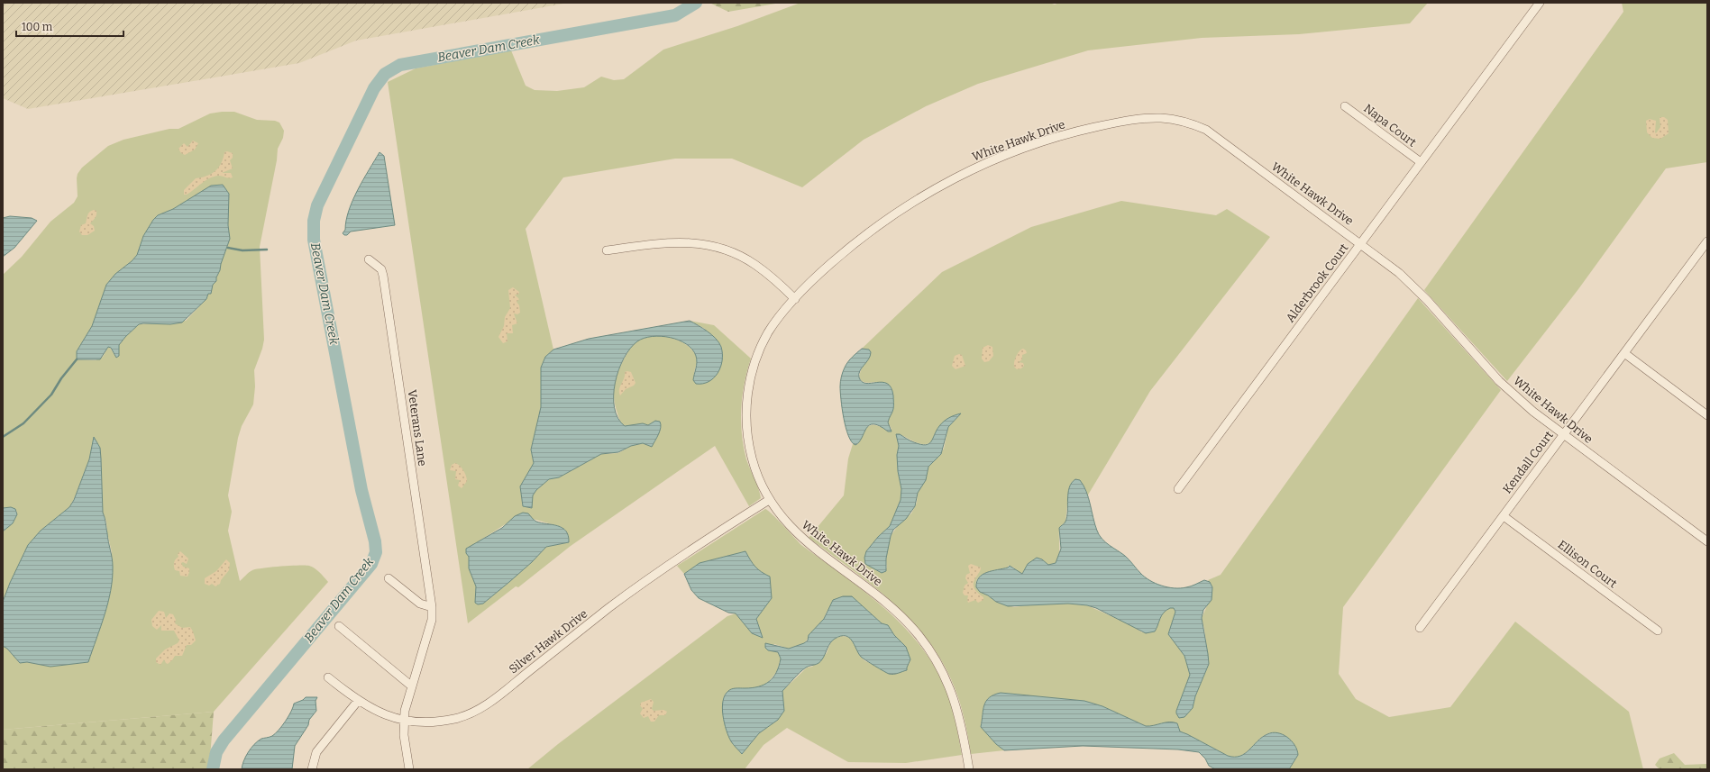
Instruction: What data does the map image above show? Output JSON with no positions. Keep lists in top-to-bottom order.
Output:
{
  "streets": {
    "street": [
      "Napa Court",
      "White Hawk Drive",
      "Alderbrook Court",
      "Veterans Lane",
      "Kendall Court",
      "Ellison Court",
      "Silver Hawk Drive"
    ]
  },
  "crossings": [
    ["Napa Court", "Alderbrook Court"],
    ["White Hawk Drive", "Alderbrook Court"],
    ["White Hawk Drive", "Kendall Court"],
    ["White Hawk Drive", "Silver Hawk Drive"],
    ["Veterans Lane", "Silver Hawk Drive"],
    ["Kendall Court", "Ellison Court"]
  ],
  "water": ["Beaver Dam Creek"],
  "scale_bar": "100 m"
}
